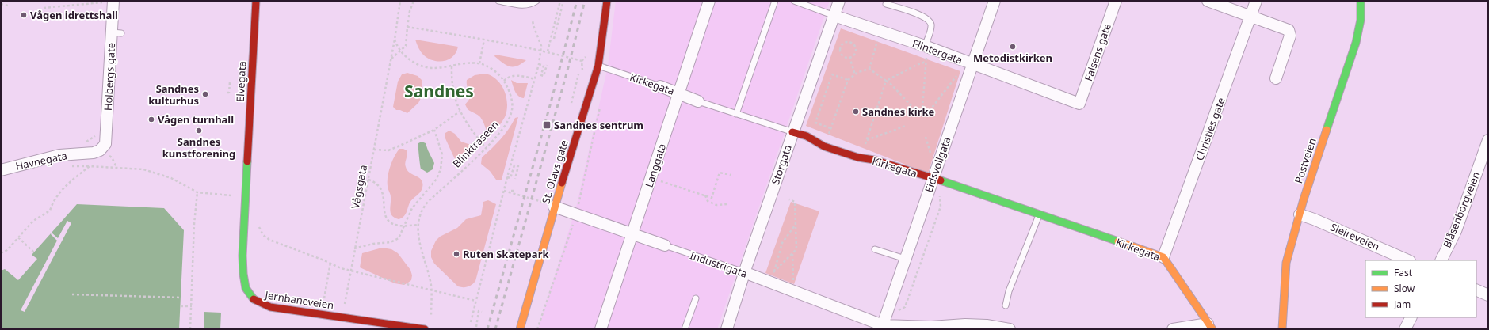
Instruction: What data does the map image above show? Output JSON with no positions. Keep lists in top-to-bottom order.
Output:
{
  "streets": {
    "street": [
      "Flintergata",
      "Falsens gate",
      "Holbergs gate",
      "Elvegata",
      "Kirkegata",
      "Christies gate",
      "Havnegata",
      "Postveien",
      "Storgata",
      "Eidsvollgata",
      "Langgata",
      "St. Olavs gate",
      "Blåsenborgveien",
      "Sleireveien",
      "Industrigata",
      "Jernbaneveien"
    ],
    "path": ["Blinktraseen", "Vågsgata"]
  },
  "crossings": [
    ["Flintergata", "Falsens gate"],
    ["Flintergata", "Storgata"],
    ["Flintergata", "Eidsvollgata"],
    ["Holbergs gate", "Havnegata"],
    ["Elvegata", "Jernbaneveien"],
    ["Kirkegata", "Christies gate"],
    ["Kirkegata", "Storgata"],
    ["Kirkegata", "Eidsvollgata"],
    ["Kirkegata", "Langgata"],
    ["Kirkegata", "St. Olavs gate"],
    ["Postveien", "Sleireveien"],
    ["Storgata", "Industrigata"],
    ["Eidsvollgata", "Industrigata"],
    ["Langgata", "Industrigata"],
    ["St. Olavs gate", "Industrigata"],
    ["Vågsgata", "Jernbaneveien"]
  ],
  "districts": ["Sandnes"],
  "places": {
    "other": [
      "Vågen idrettshall",
      "Metodistkirken",
      "Sandnes kulturhus",
      "Sandnes kirke",
      "Vågen turnhall",
      "Sandnes kunstforening",
      "Ruten Skatepark"
    ],
    "transit": ["Sandnes sentrum"]
  },
  "legend": ["Fast", "Slow", "Jam"]
}
